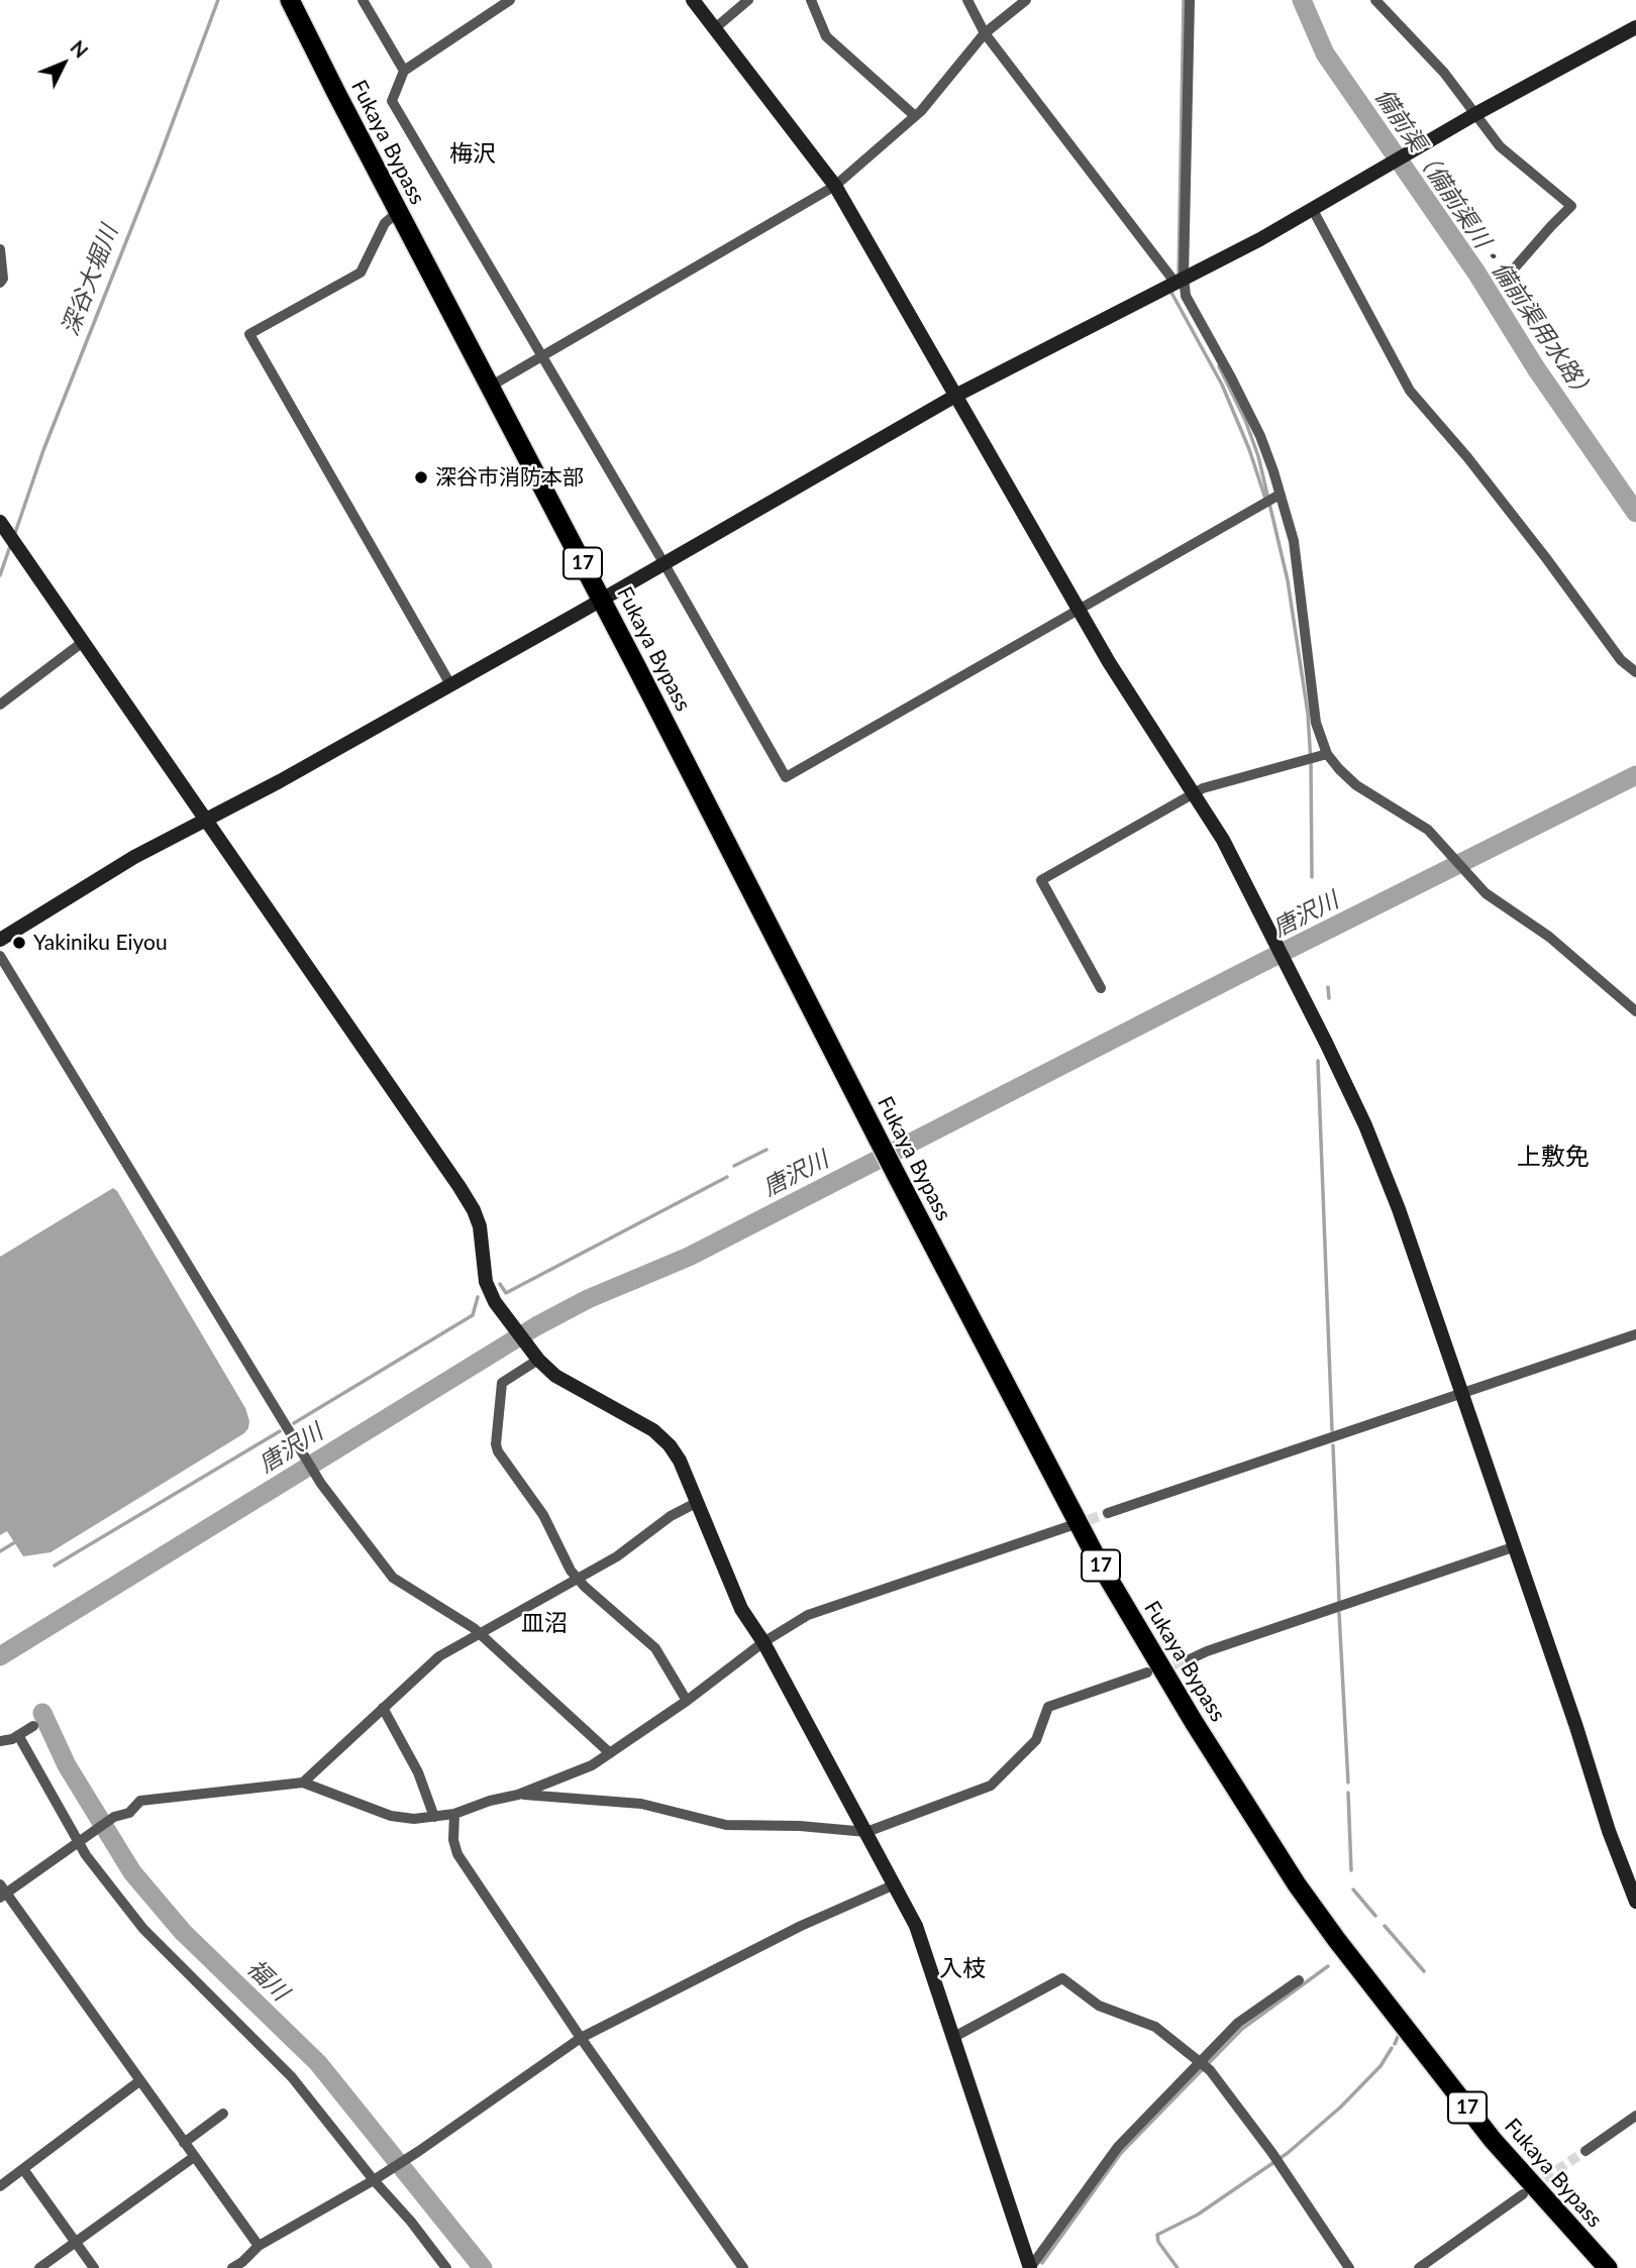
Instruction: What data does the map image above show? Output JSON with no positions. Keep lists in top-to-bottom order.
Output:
{
  "streets": {
    "highway": ["Fukaya Bypass", "17"]
  },
  "districts": [
    "梅沢",
    "上敷免",
    "皿沼",
    "入枝"
  ],
  "water": [
    "備前渠（備前渠川・備前渠用水路）",
    "深谷大堀川",
    "唐沢川",
    "福川"
  ],
  "places": ["深谷市消防本部", "Yakiniku Eiyou"],
  "north": "top right"
}
